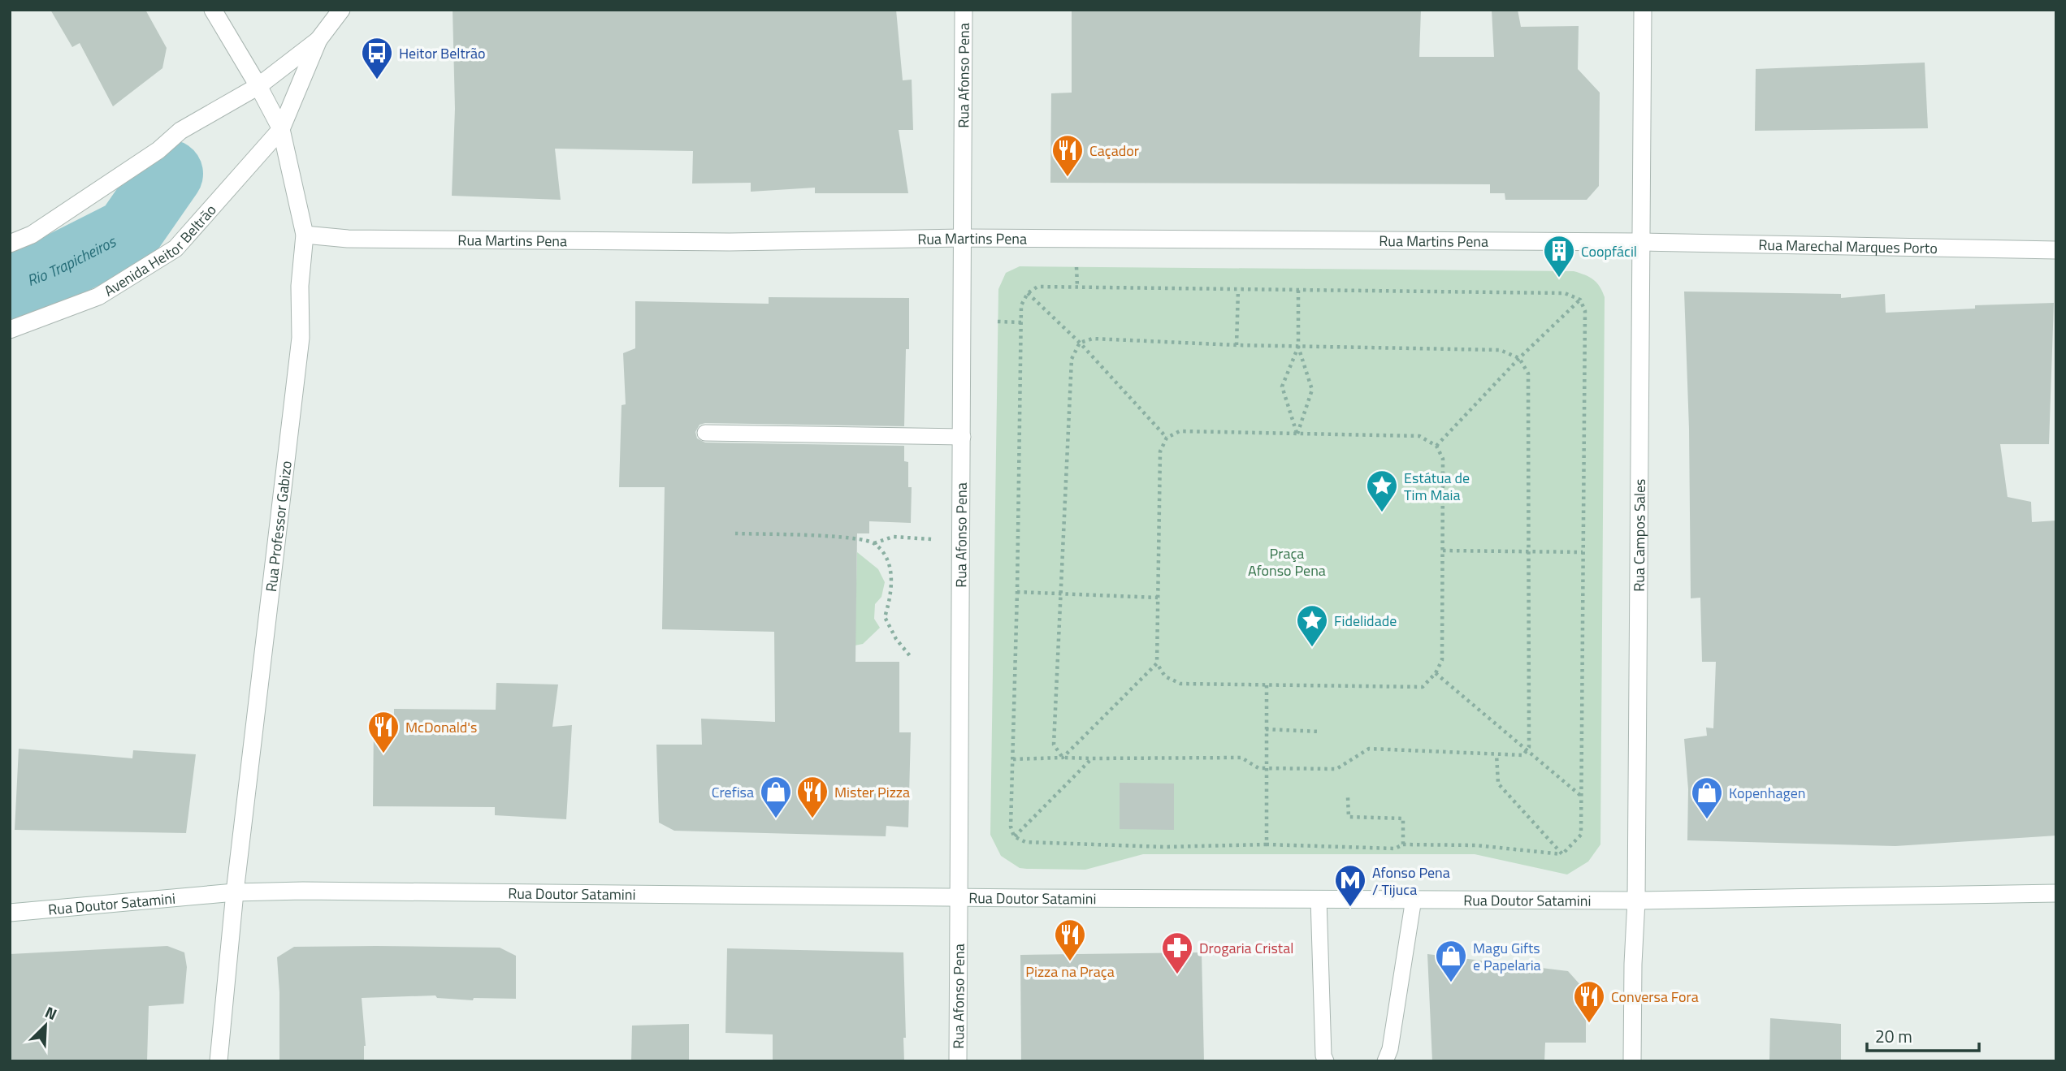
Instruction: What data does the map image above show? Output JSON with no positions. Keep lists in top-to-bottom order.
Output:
{
  "streets": {
    "street": [
      "Rua Afonso Pena",
      "Rua Martins Pena",
      "Rua Marechal Marques Porto",
      "Avenida Heitor Beltrão",
      "Rua Professor Gabizo",
      "Rua Campos Sales",
      "Rua Doutor Satamini"
    ]
  },
  "crossings": [
    ["Rua Afonso Pena", "Rua Martins Pena"],
    ["Rua Afonso Pena", "Rua Doutor Satamini"],
    ["Rua Martins Pena", "Rua Marechal Marques Porto"],
    ["Rua Martins Pena", "Rua Professor Gabizo"],
    ["Rua Martins Pena", "Rua Campos Sales"],
    ["Rua Marechal Marques Porto", "Rua Campos Sales"],
    ["Avenida Heitor Beltrão", "Rua Professor Gabizo"],
    ["Rua Professor Gabizo", "Rua Doutor Satamini"],
    ["Rua Campos Sales", "Rua Doutor Satamini"]
  ],
  "water": ["Rio Trapicheiros"],
  "parks": ["Praça Afonso Pena"],
  "places": {
    "bus stop": ["Heitor Beltrão"],
    "restaurant": [
      "Caçador",
      "McDonald's",
      "Mister Pizza",
      "Pizza na Praça",
      "Conversa Fora"
    ],
    "building": ["Coopfácil"],
    "place": ["Estátua de Tim Maia", "Fidelidade"],
    "shop": ["Crefisa", "Kopenhagen", "Magu Gifts e Papelaria"],
    "metro station": ["Afonso Pena / Tijuca"],
    "pharmacy": ["Drogaria Cristal"]
  },
  "scale_bar": "20 m",
  "north": "top right"
}
